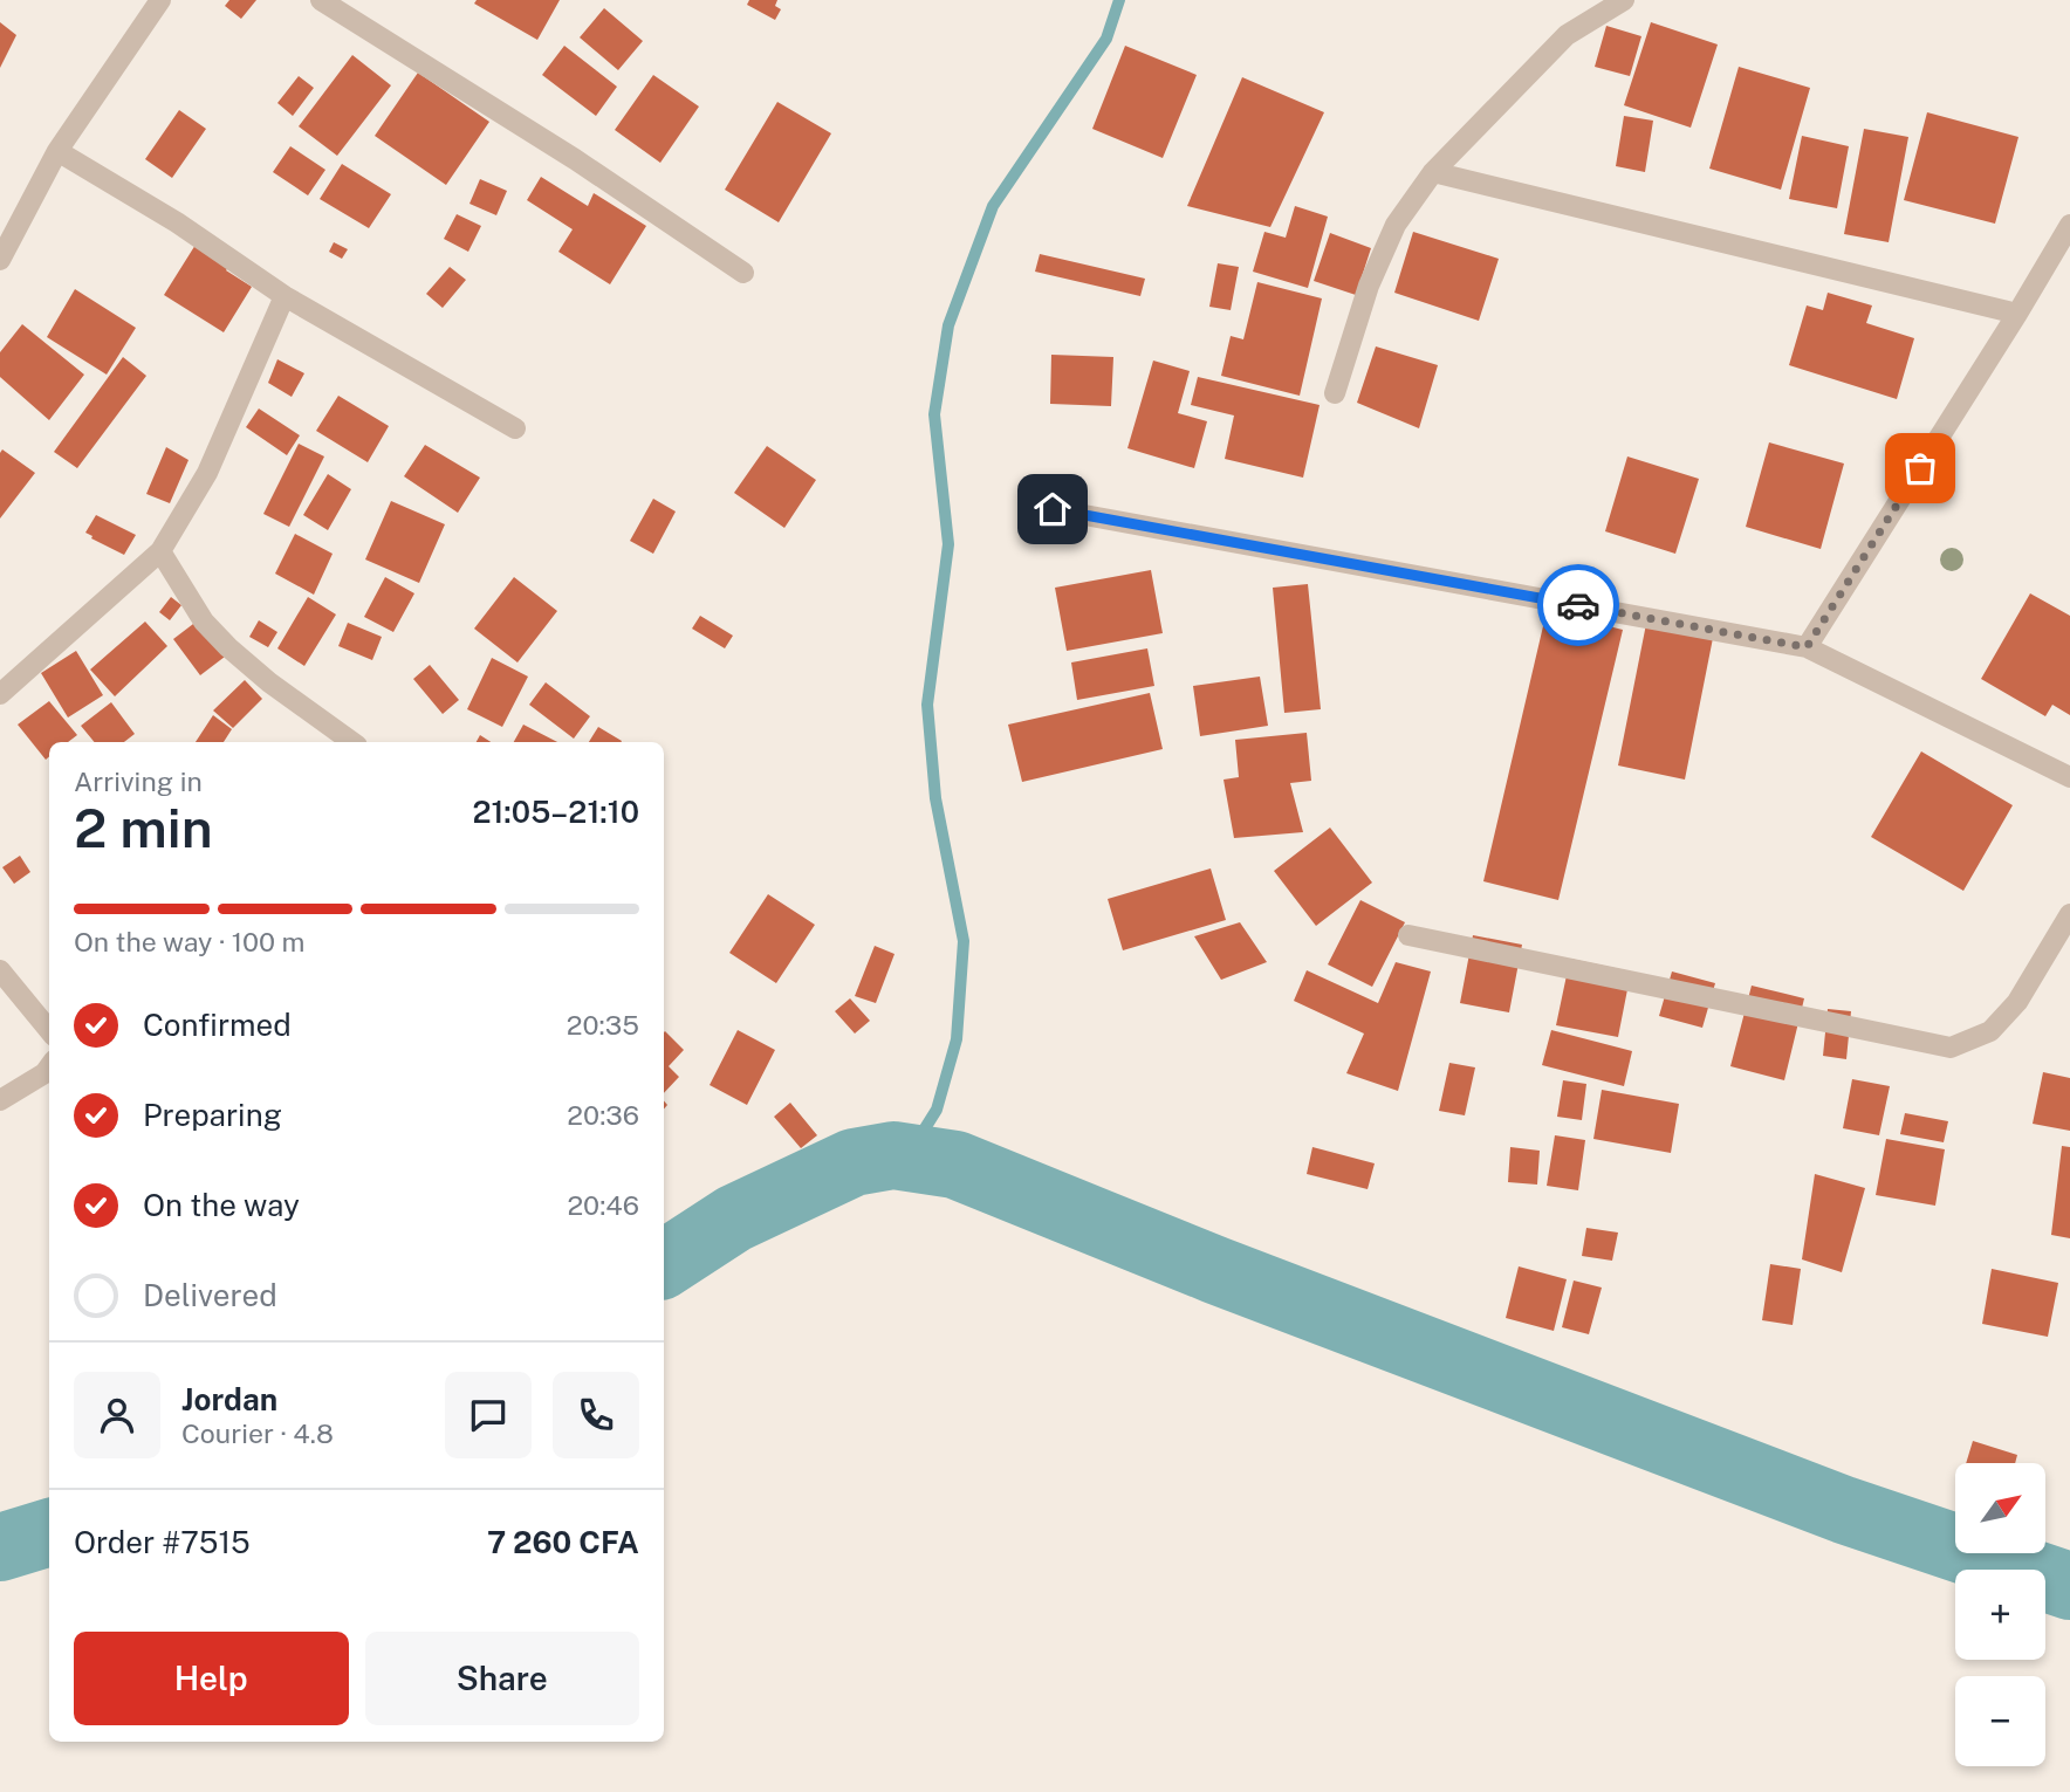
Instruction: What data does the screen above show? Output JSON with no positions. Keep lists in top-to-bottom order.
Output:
{
  "north": "top right",
  "page": {
    "heading": ["2 min", "Arriving in", "21:05–21:10"],
    "panel": [
      "Jordan",
      "Courier · 4.8",
      "Order #7515",
      "7 260 CFA"
    ],
    "bar": "On the way · 100 m",
    "list": [
      ["Confirmed", "20:35"],
      ["Preparing", "20:36"],
      ["On the way", "20:46"],
      "Delivered"
    ],
    "map_buttons": ["+", "−"],
    "buttons": ["Help", "Share"]
  }
}
